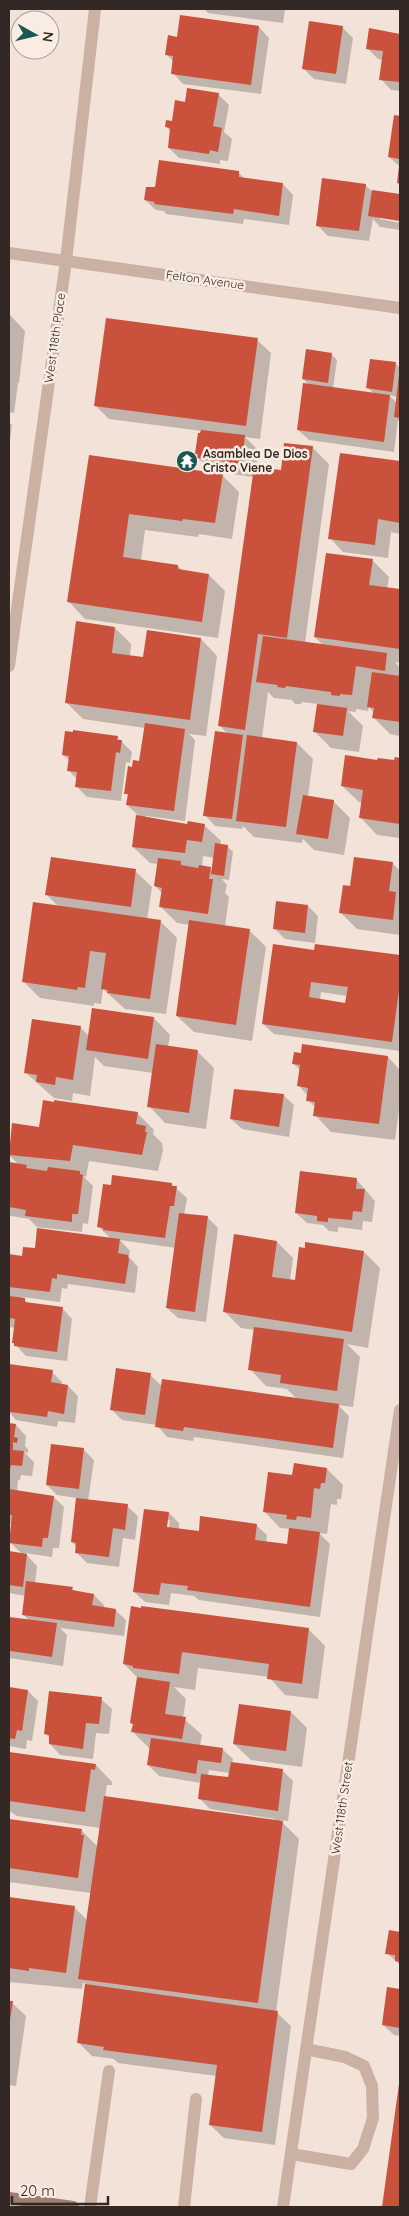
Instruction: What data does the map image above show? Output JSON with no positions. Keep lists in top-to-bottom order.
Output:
{
  "streets": {
    "street": ["Felton Avenue", "West 118th Place", "West 118th Street"]
  },
  "crossings": [
    ["Felton Avenue", "West 118th Place"]
  ],
  "places": {
    "temple": ["Asamblea De Dios Cristo Viene"]
  },
  "scale_bar": "20 m",
  "north": "right"
}
